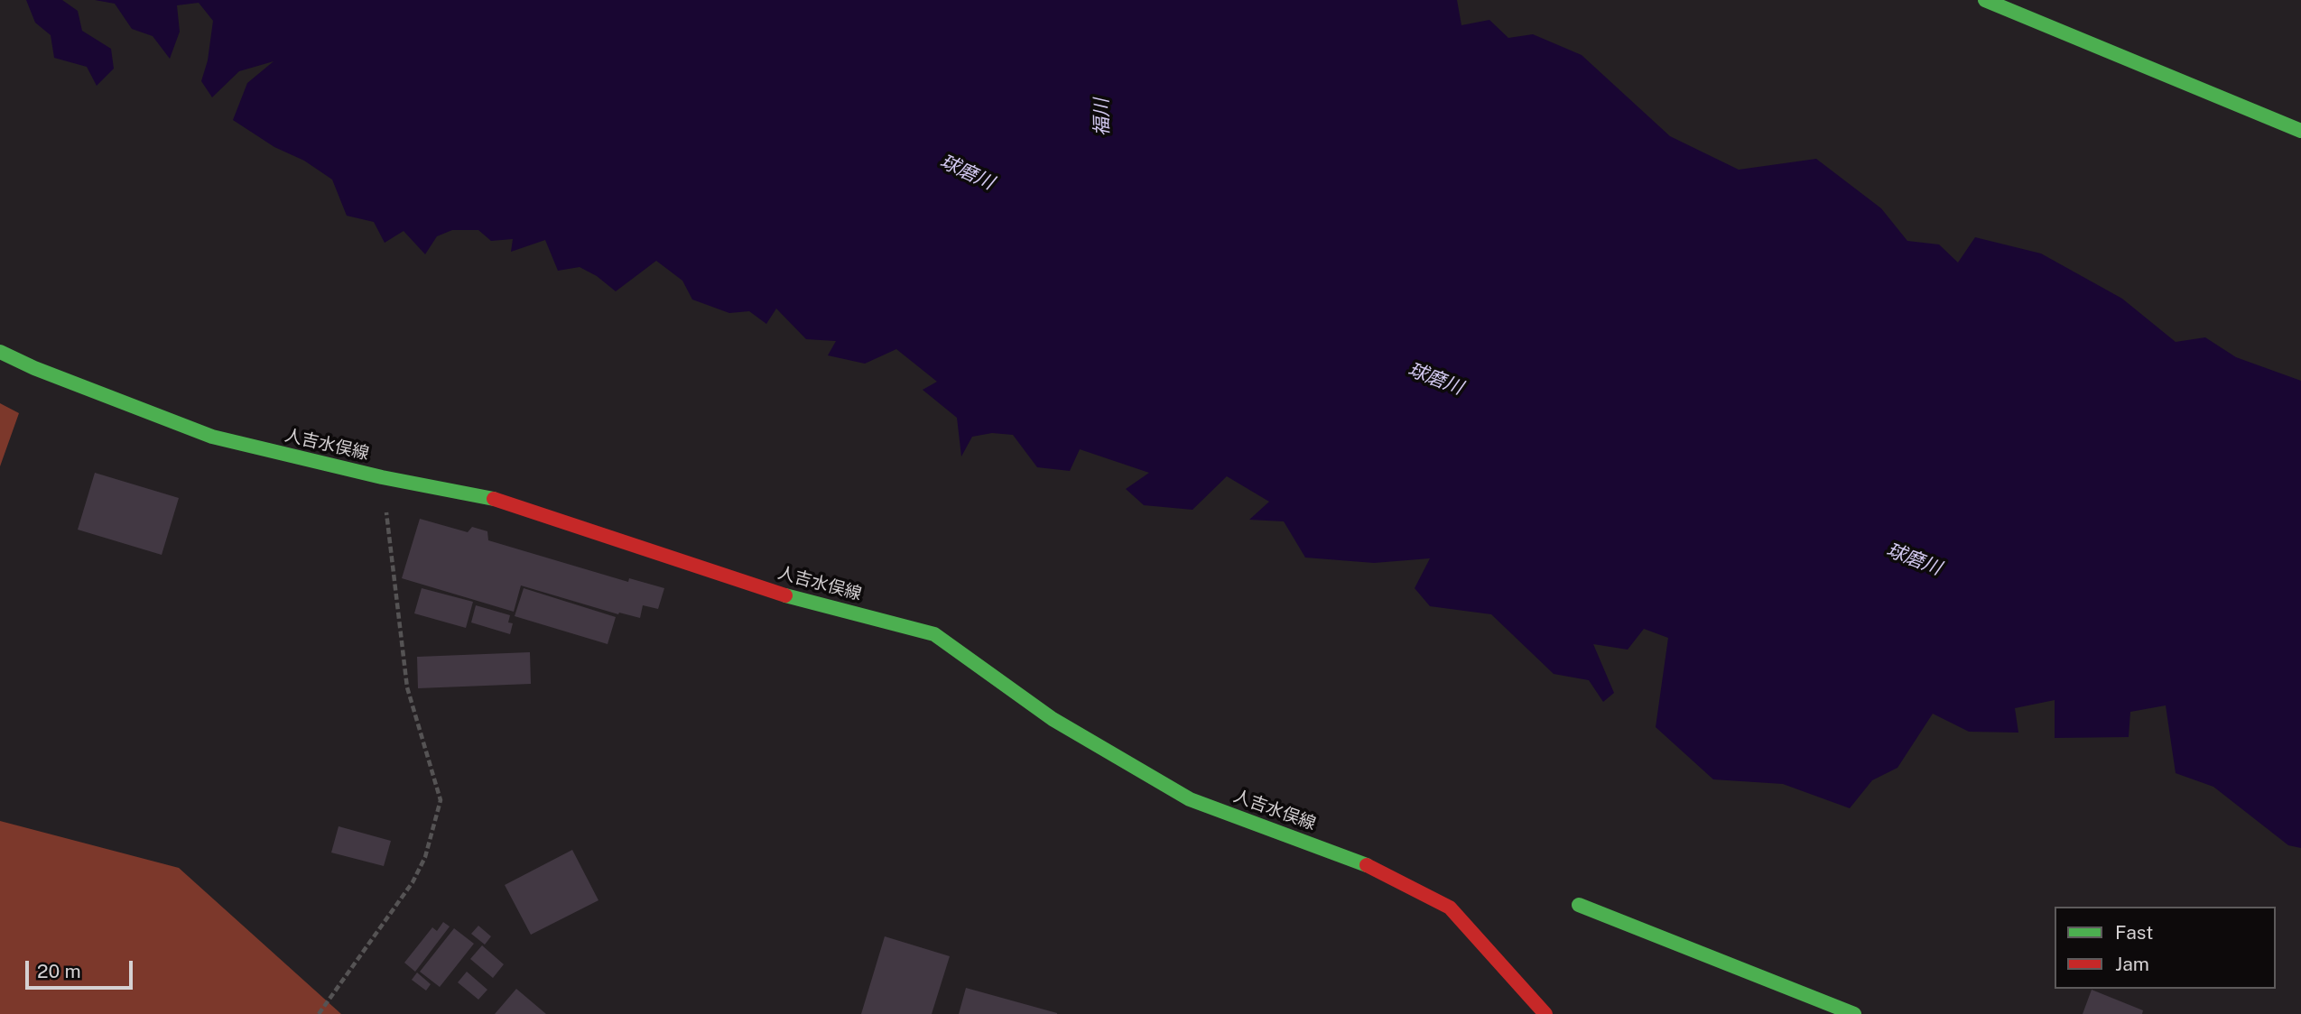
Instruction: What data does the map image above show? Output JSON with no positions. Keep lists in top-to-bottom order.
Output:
{
  "streets": {
    "main road": ["人吉水俣線"]
  },
  "water": ["福川", "球磨川"],
  "legend": ["Fast", "Jam"],
  "scale_bar": "20 m"
}
